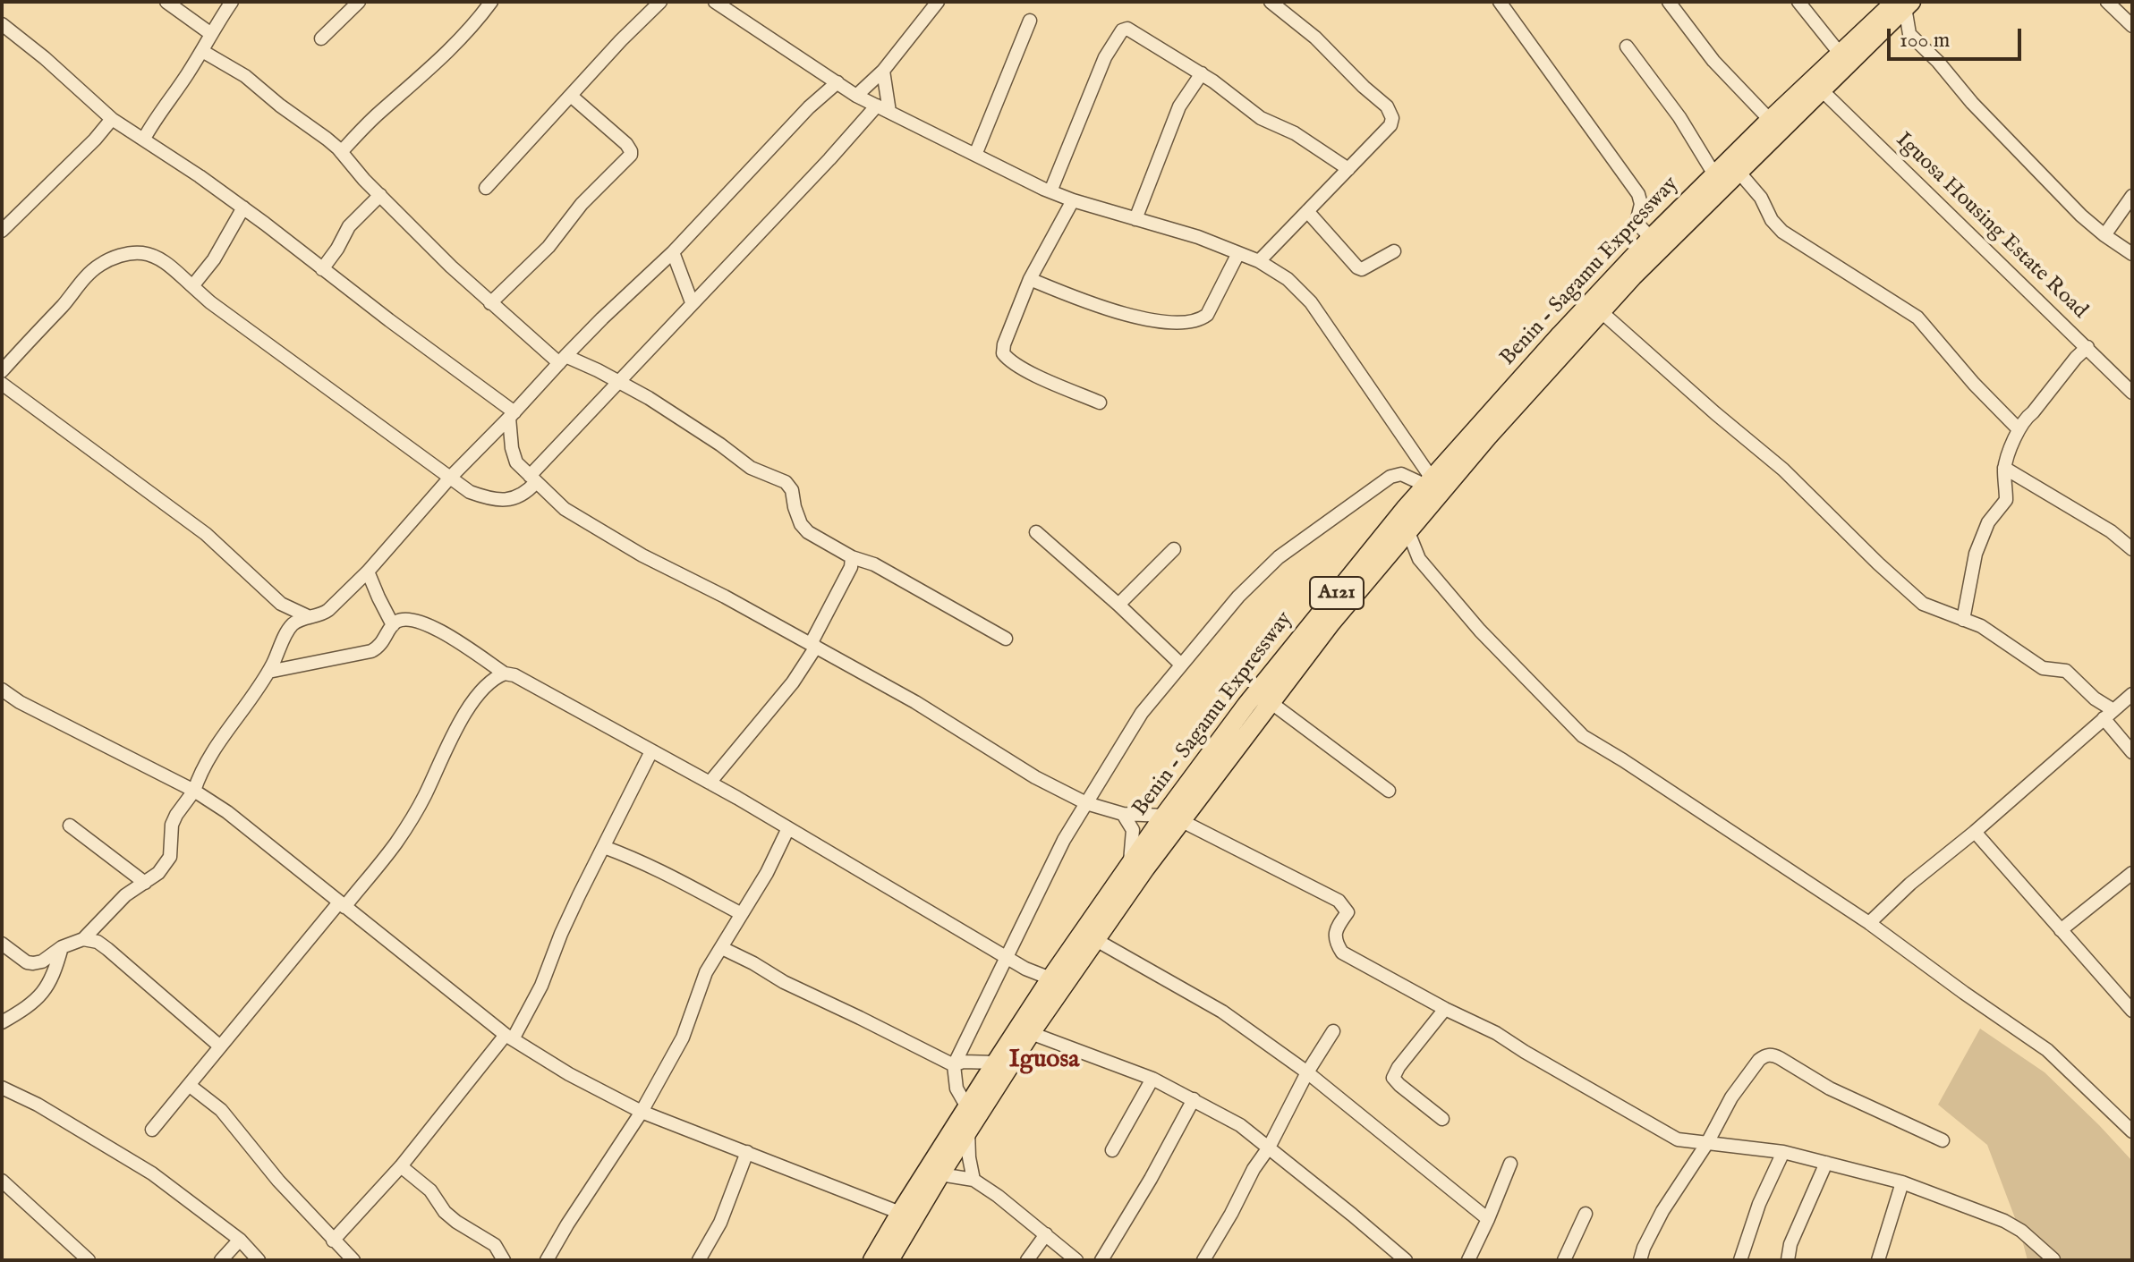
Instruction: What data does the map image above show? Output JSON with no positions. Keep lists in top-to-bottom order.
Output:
{
  "streets": {
    "highway": ["Benin - Sagamu Expressway", "A121"],
    "street": ["Iguosa Housing Estate Road"]
  },
  "crossings": [
    ["Iguosa Housing Estate Road", "A121"],
    ["Benin - Sagamu Expressway", "A121"]
  ],
  "districts": ["Iguosa"],
  "scale_bar": "100 m"
}
